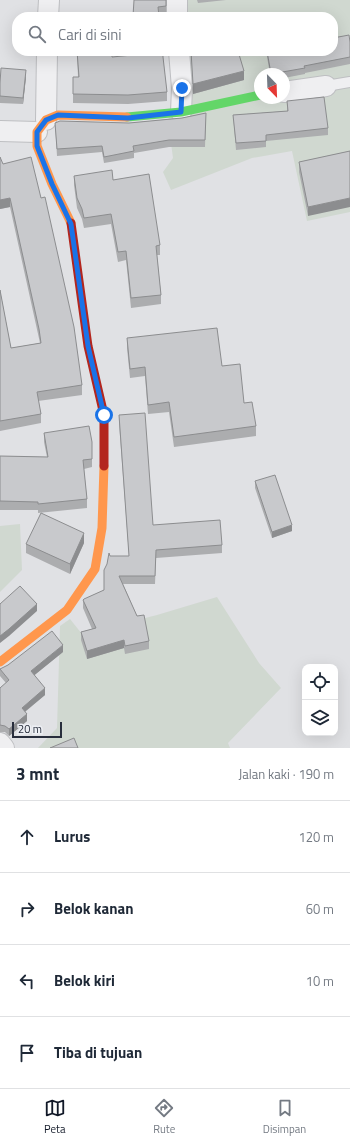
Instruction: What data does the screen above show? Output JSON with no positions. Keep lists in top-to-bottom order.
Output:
{
  "scale_bar": "20 m",
  "north": "bottom right",
  "page": {
    "search": "Cari di sini",
    "scale": "20 m",
    "heading": ["3 mnt", "Jalan kaki · 190 m"],
    "list": [
      ["Lurus", "120 m"],
      ["Belok kanan", "60 m"],
      ["Belok kiri", "10 m"],
      "Tiba di tujuan"
    ],
    "nav": ["Peta", "Rute", "Disimpan"]
  }
}
